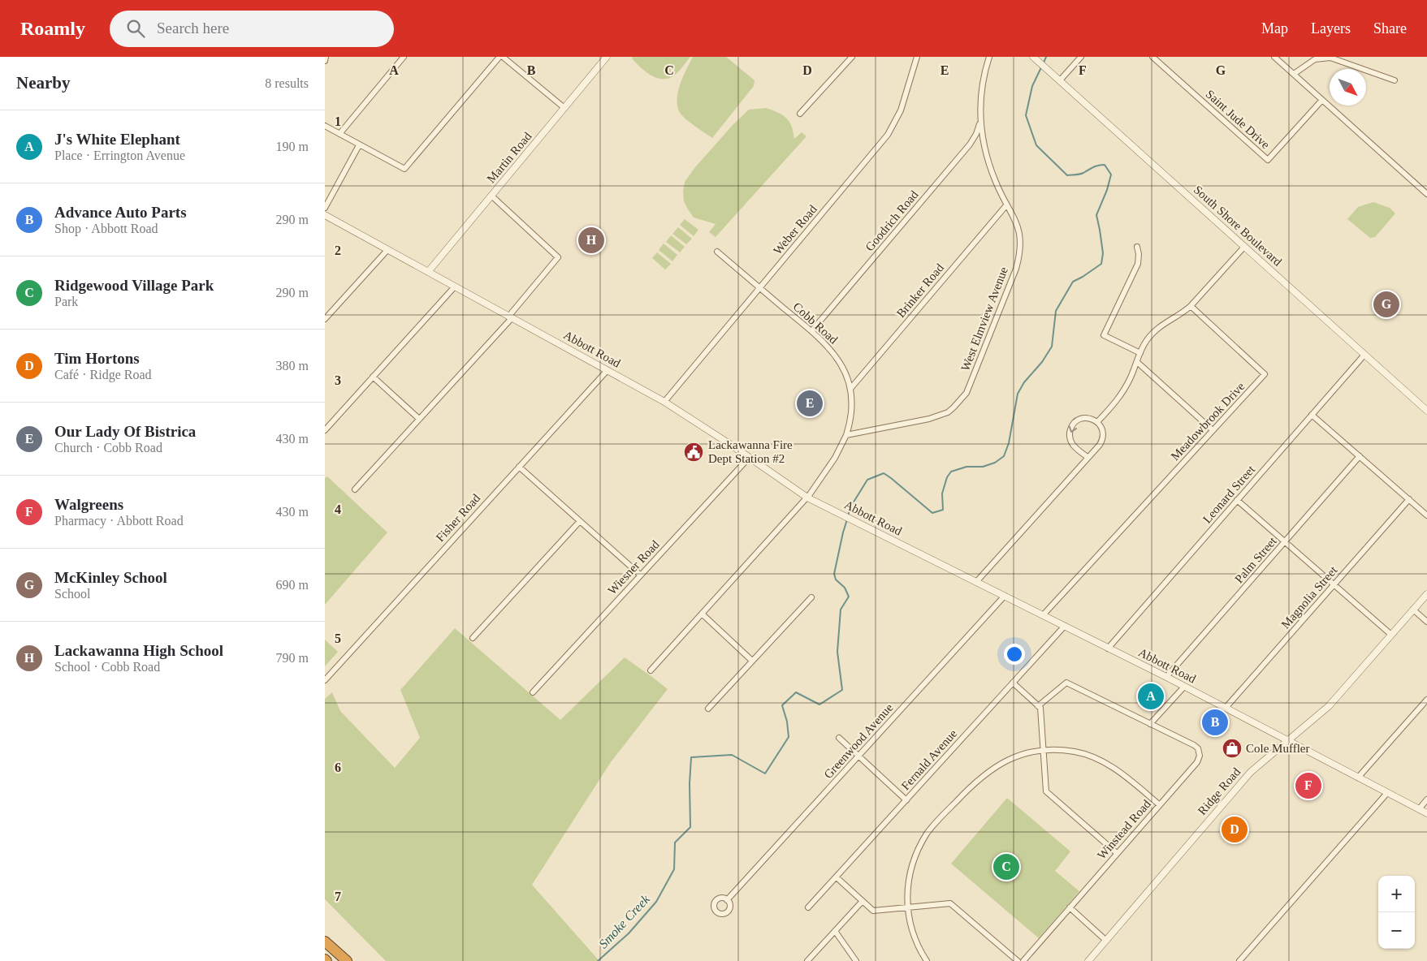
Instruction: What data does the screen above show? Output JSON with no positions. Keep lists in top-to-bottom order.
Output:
{
  "streets": {
    "street": [
      "Saint Jude Drive",
      "Martin Road",
      "Goodrich Road",
      "South Shore Boulevard",
      "Weber Road",
      "Brinker Road",
      "West Elmview Avenue",
      "Cobb Road",
      "Abbott Road",
      "Meadowbrook Drive",
      "Leonard Street",
      "Fisher Road",
      "Palm Street",
      "Wiesner Road",
      "Magnolia Street",
      "Greenwood Avenue",
      "Fernald Avenue",
      "Ridge Road",
      "Winstead Road"
    ]
  },
  "crossings": [
    ["Martin Road", "Abbott Road"],
    ["Goodrich Road", "West Elmview Avenue"],
    ["Goodrich Road", "Cobb Road"],
    ["South Shore Boulevard", "Leonard Street"],
    ["Weber Road", "Cobb Road"],
    ["Weber Road", "Abbott Road"],
    ["Brinker Road", "West Elmview Avenue"],
    ["Brinker Road", "Cobb Road"],
    ["West Elmview Avenue", "Cobb Road"],
    ["Abbott Road", "Meadowbrook Drive"],
    ["Abbott Road", "Leonard Street"],
    ["Abbott Road", "Fisher Road"],
    ["Abbott Road", "Palm Street"],
    ["Abbott Road", "Wiesner Road"],
    ["Abbott Road", "Magnolia Street"],
    ["Abbott Road", "Greenwood Avenue"],
    ["Abbott Road", "Fernald Avenue"],
    ["Abbott Road", "Ridge Road"]
  ],
  "water": ["Smoke Creek"],
  "places": {
    "public building": ["Lackawanna Fire Dept Station #2"],
    "shop": ["Cole Muffler"]
  },
  "north": "bottom right",
  "page": {
    "header": "Roamly",
    "search": "Search here",
    "nav": ["Map", "Layers", "Share"],
    "heading": ["Nearby", "8 results"],
    "list": [
      {
        "mark": "A",
        "name": "J's White Elephant",
        "note": "Place · Errington Avenue",
        "value": "190 m"
      },
      {
        "mark": "B",
        "name": "Advance Auto Parts",
        "note": "Shop · Abbott Road",
        "value": "290 m"
      },
      {
        "mark": "C",
        "name": "Ridgewood Village Park",
        "note": "Park",
        "value": "290 m"
      },
      {
        "mark": "D",
        "name": "Tim Hortons",
        "note": "Café · Ridge Road",
        "value": "380 m"
      },
      {
        "mark": "E",
        "name": "Our Lady Of Bistrica",
        "note": "Church · Cobb Road",
        "value": "430 m"
      },
      {
        "mark": "F",
        "name": "Walgreens",
        "note": "Pharmacy · Abbott Road",
        "value": "430 m"
      },
      {
        "mark": "G",
        "name": "McKinley School",
        "note": "School",
        "value": "690 m"
      },
      {
        "mark": "H",
        "name": "Lackawanna High School",
        "note": "School · Cobb Road",
        "value": "790 m"
      }
    ],
    "pins": [
      "H",
      "G",
      "E",
      "A",
      "B",
      "F",
      "D",
      "C"
    ],
    "map_buttons": ["+", "−"]
  },
  "grid": {
    "columns": [
      "A",
      "B",
      "C",
      "D",
      "E",
      "F",
      "G"
    ],
    "rows": [
      "1",
      "2",
      "3",
      "4",
      "5",
      "6",
      "7"
    ]
  }
}
